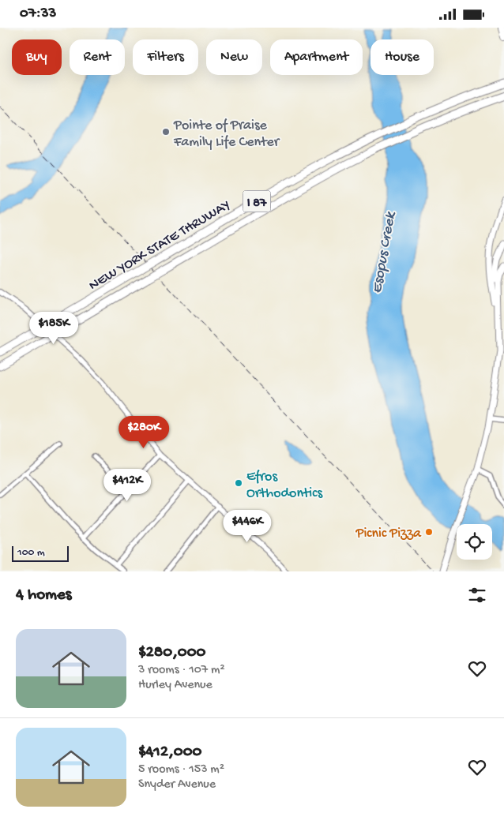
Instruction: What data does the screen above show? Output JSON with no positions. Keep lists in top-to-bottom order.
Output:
{
  "streets": {
    "highway": ["I 87", "NEW YORK STATE THRUWAY"]
  },
  "water": ["Esopus Creek"],
  "places": ["Pointe of Praise Family Life Center", "Efros Orthodontics", "Picnic Pizza"],
  "scale_bar": "100 m",
  "page": {
    "status": "07:33",
    "chip": [
      "Buy",
      "Rent",
      "Filters",
      "New",
      "Apartment",
      "House"
    ],
    "price": [
      "$185K",
      "$280K",
      "$412K",
      "$446K"
    ],
    "scale": "100 m",
    "heading": "4 homes",
    "list": [
      {
        "name": "$280,000",
        "note": "3 rooms · 107 m² · Hurley Avenue"
      },
      {
        "name": "$412,000",
        "note": "5 rooms · 153 m² · Snyder Avenue"
      }
    ]
  }
}
